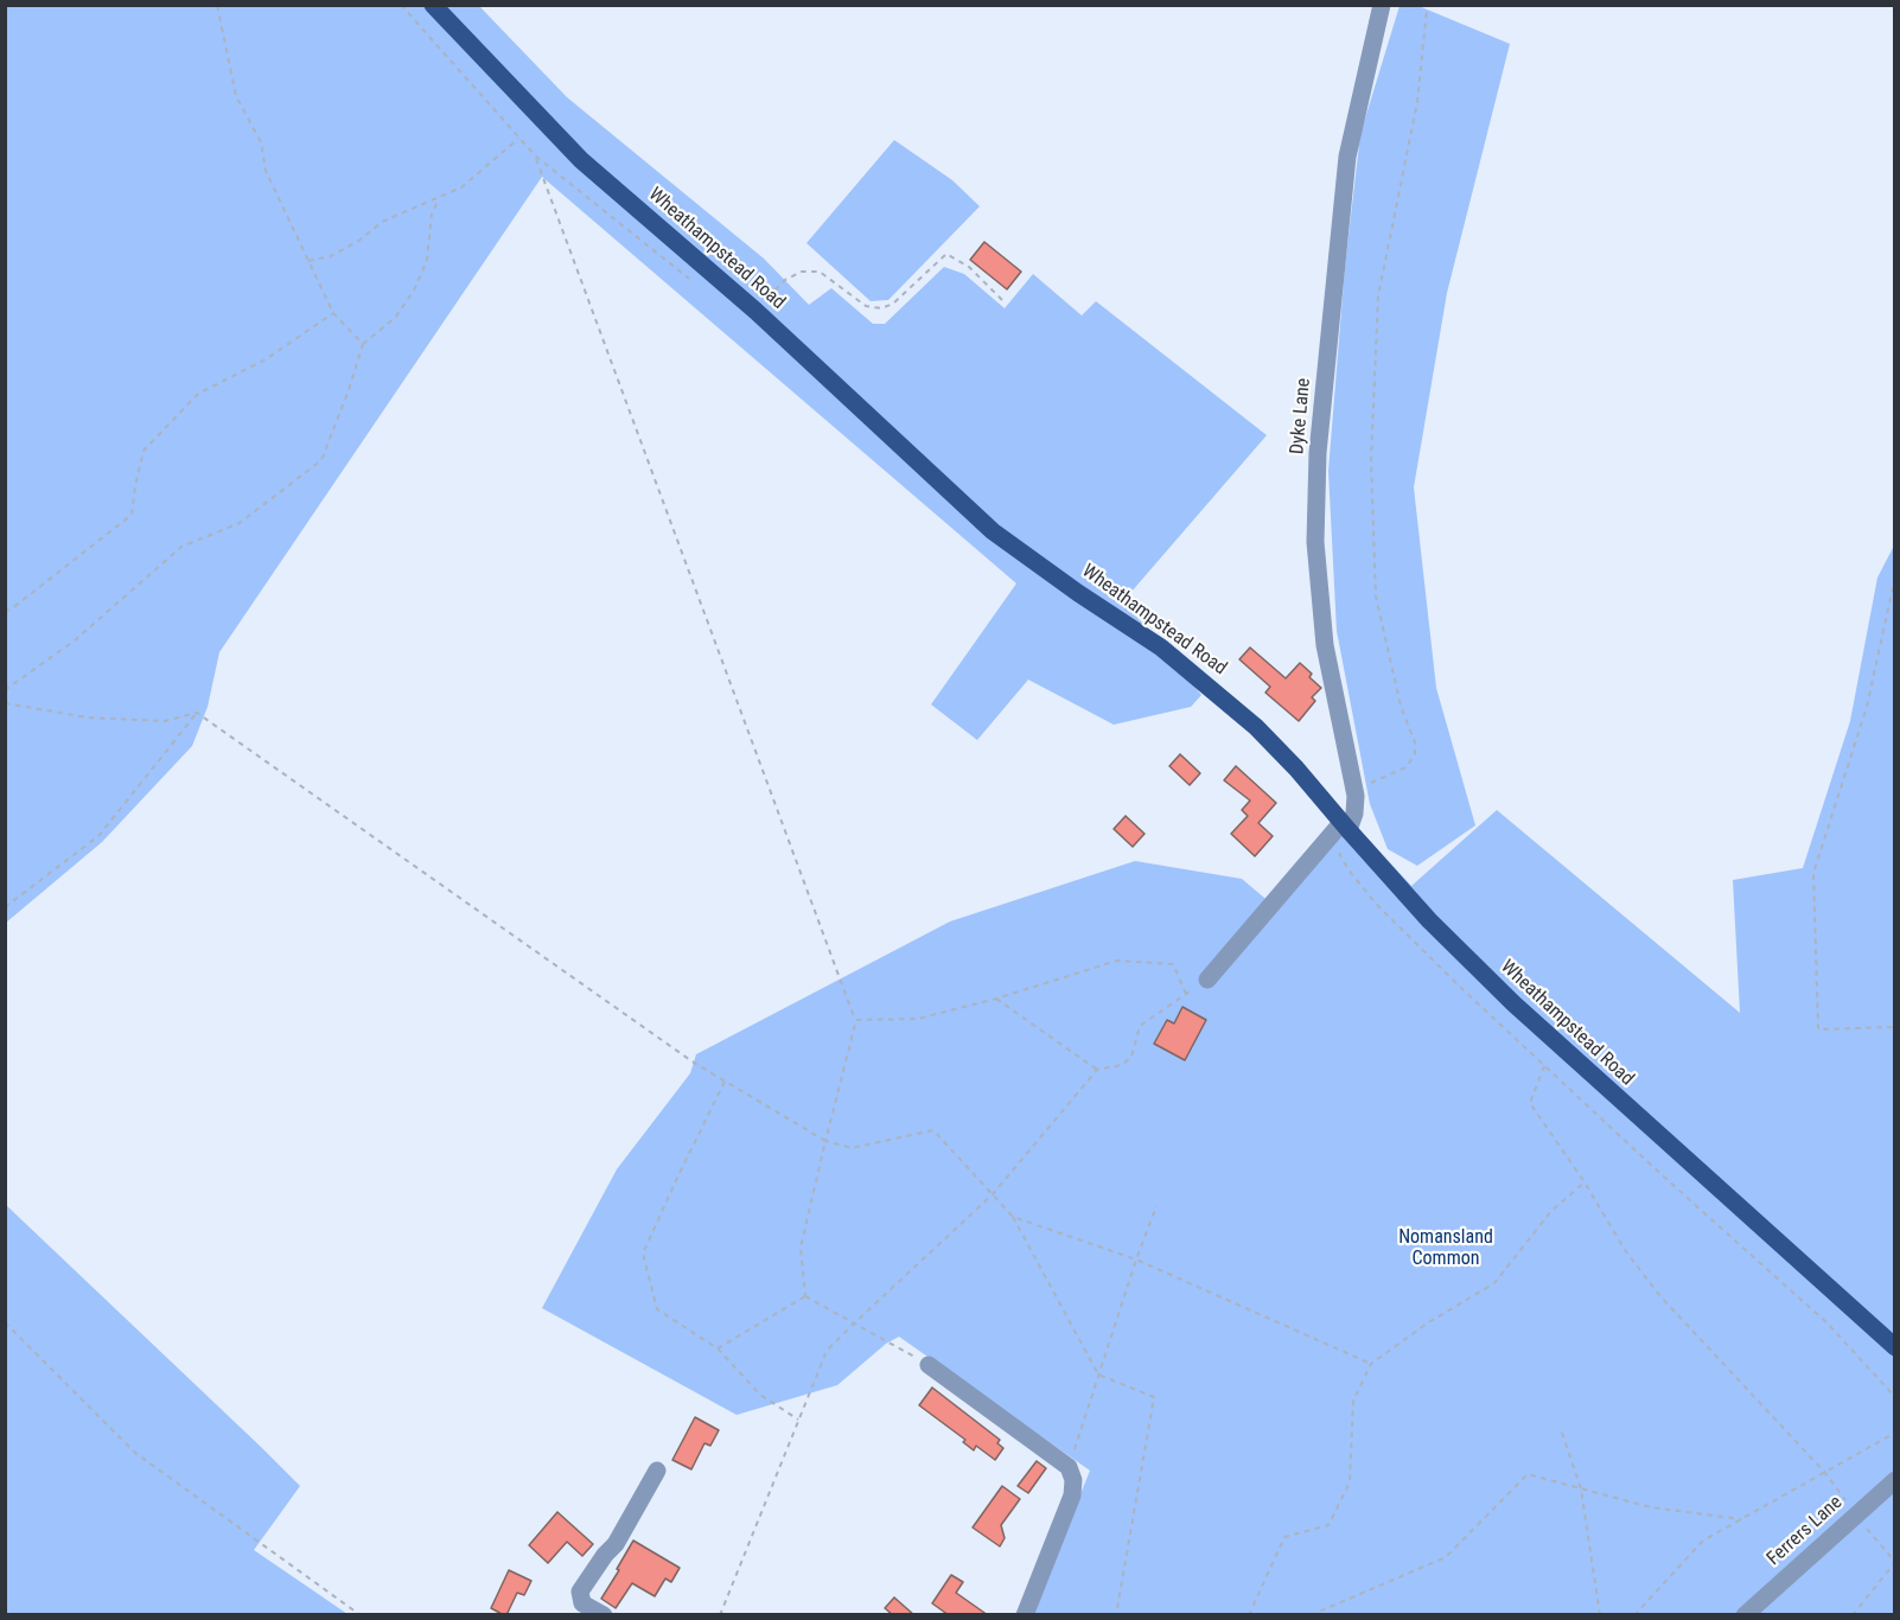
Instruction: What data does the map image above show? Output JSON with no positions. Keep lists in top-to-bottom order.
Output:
{
  "streets": {
    "main road": ["Wheathampstead Road"],
    "street": ["Dyke Lane", "Ferrers Lane"]
  },
  "crossings": [
    ["Wheathampstead Road", "Dyke Lane"]
  ],
  "parks": ["Nomansland Common"]
}
